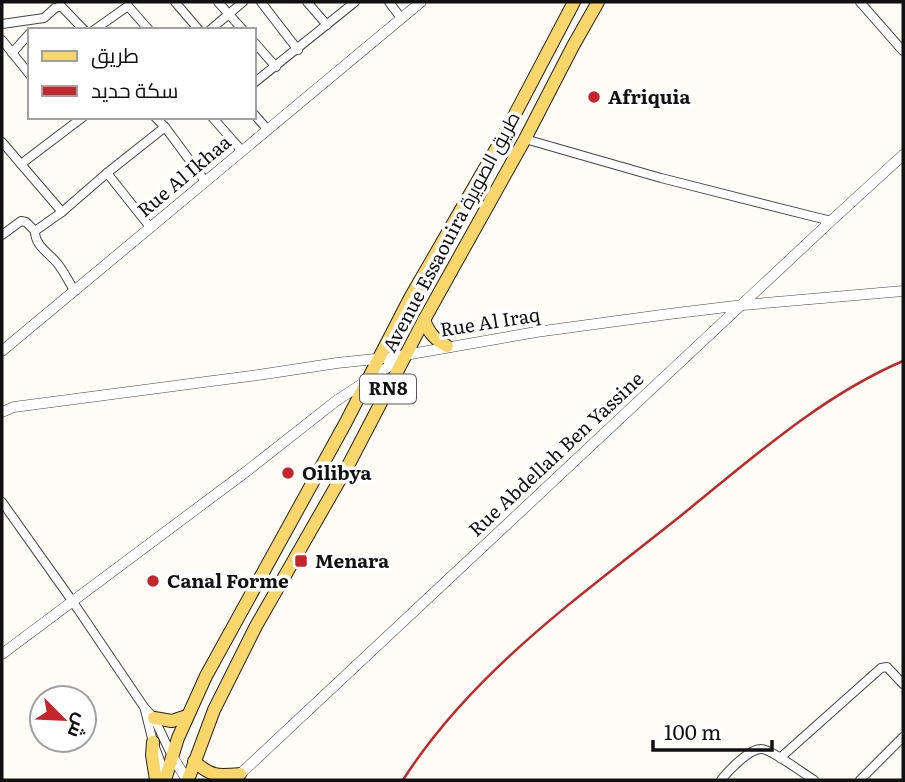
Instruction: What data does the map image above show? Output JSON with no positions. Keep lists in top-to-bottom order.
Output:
{
  "streets": {
    "main road": ["Avenue Essaouira طريق الصويرة", "RN8"],
    "street": ["Rue Al Ikhaa", "Rue Al Iraq", "Rue Abdellah Ben Yassine"]
  },
  "crossings": [
    ["Avenue Essaouira طريق الصويرة", "Rue Al Iraq"],
    ["Rue Al Iraq", "Rue Abdellah Ben Yassine"]
  ],
  "places": {
    "other": ["Afriquia", "Oilibya", "Canal Forme"],
    "transit": ["Menara"]
  },
  "legend": ["طريق", "سكة حديد"],
  "scale_bar": "100 m",
  "north": "bottom right"
}
